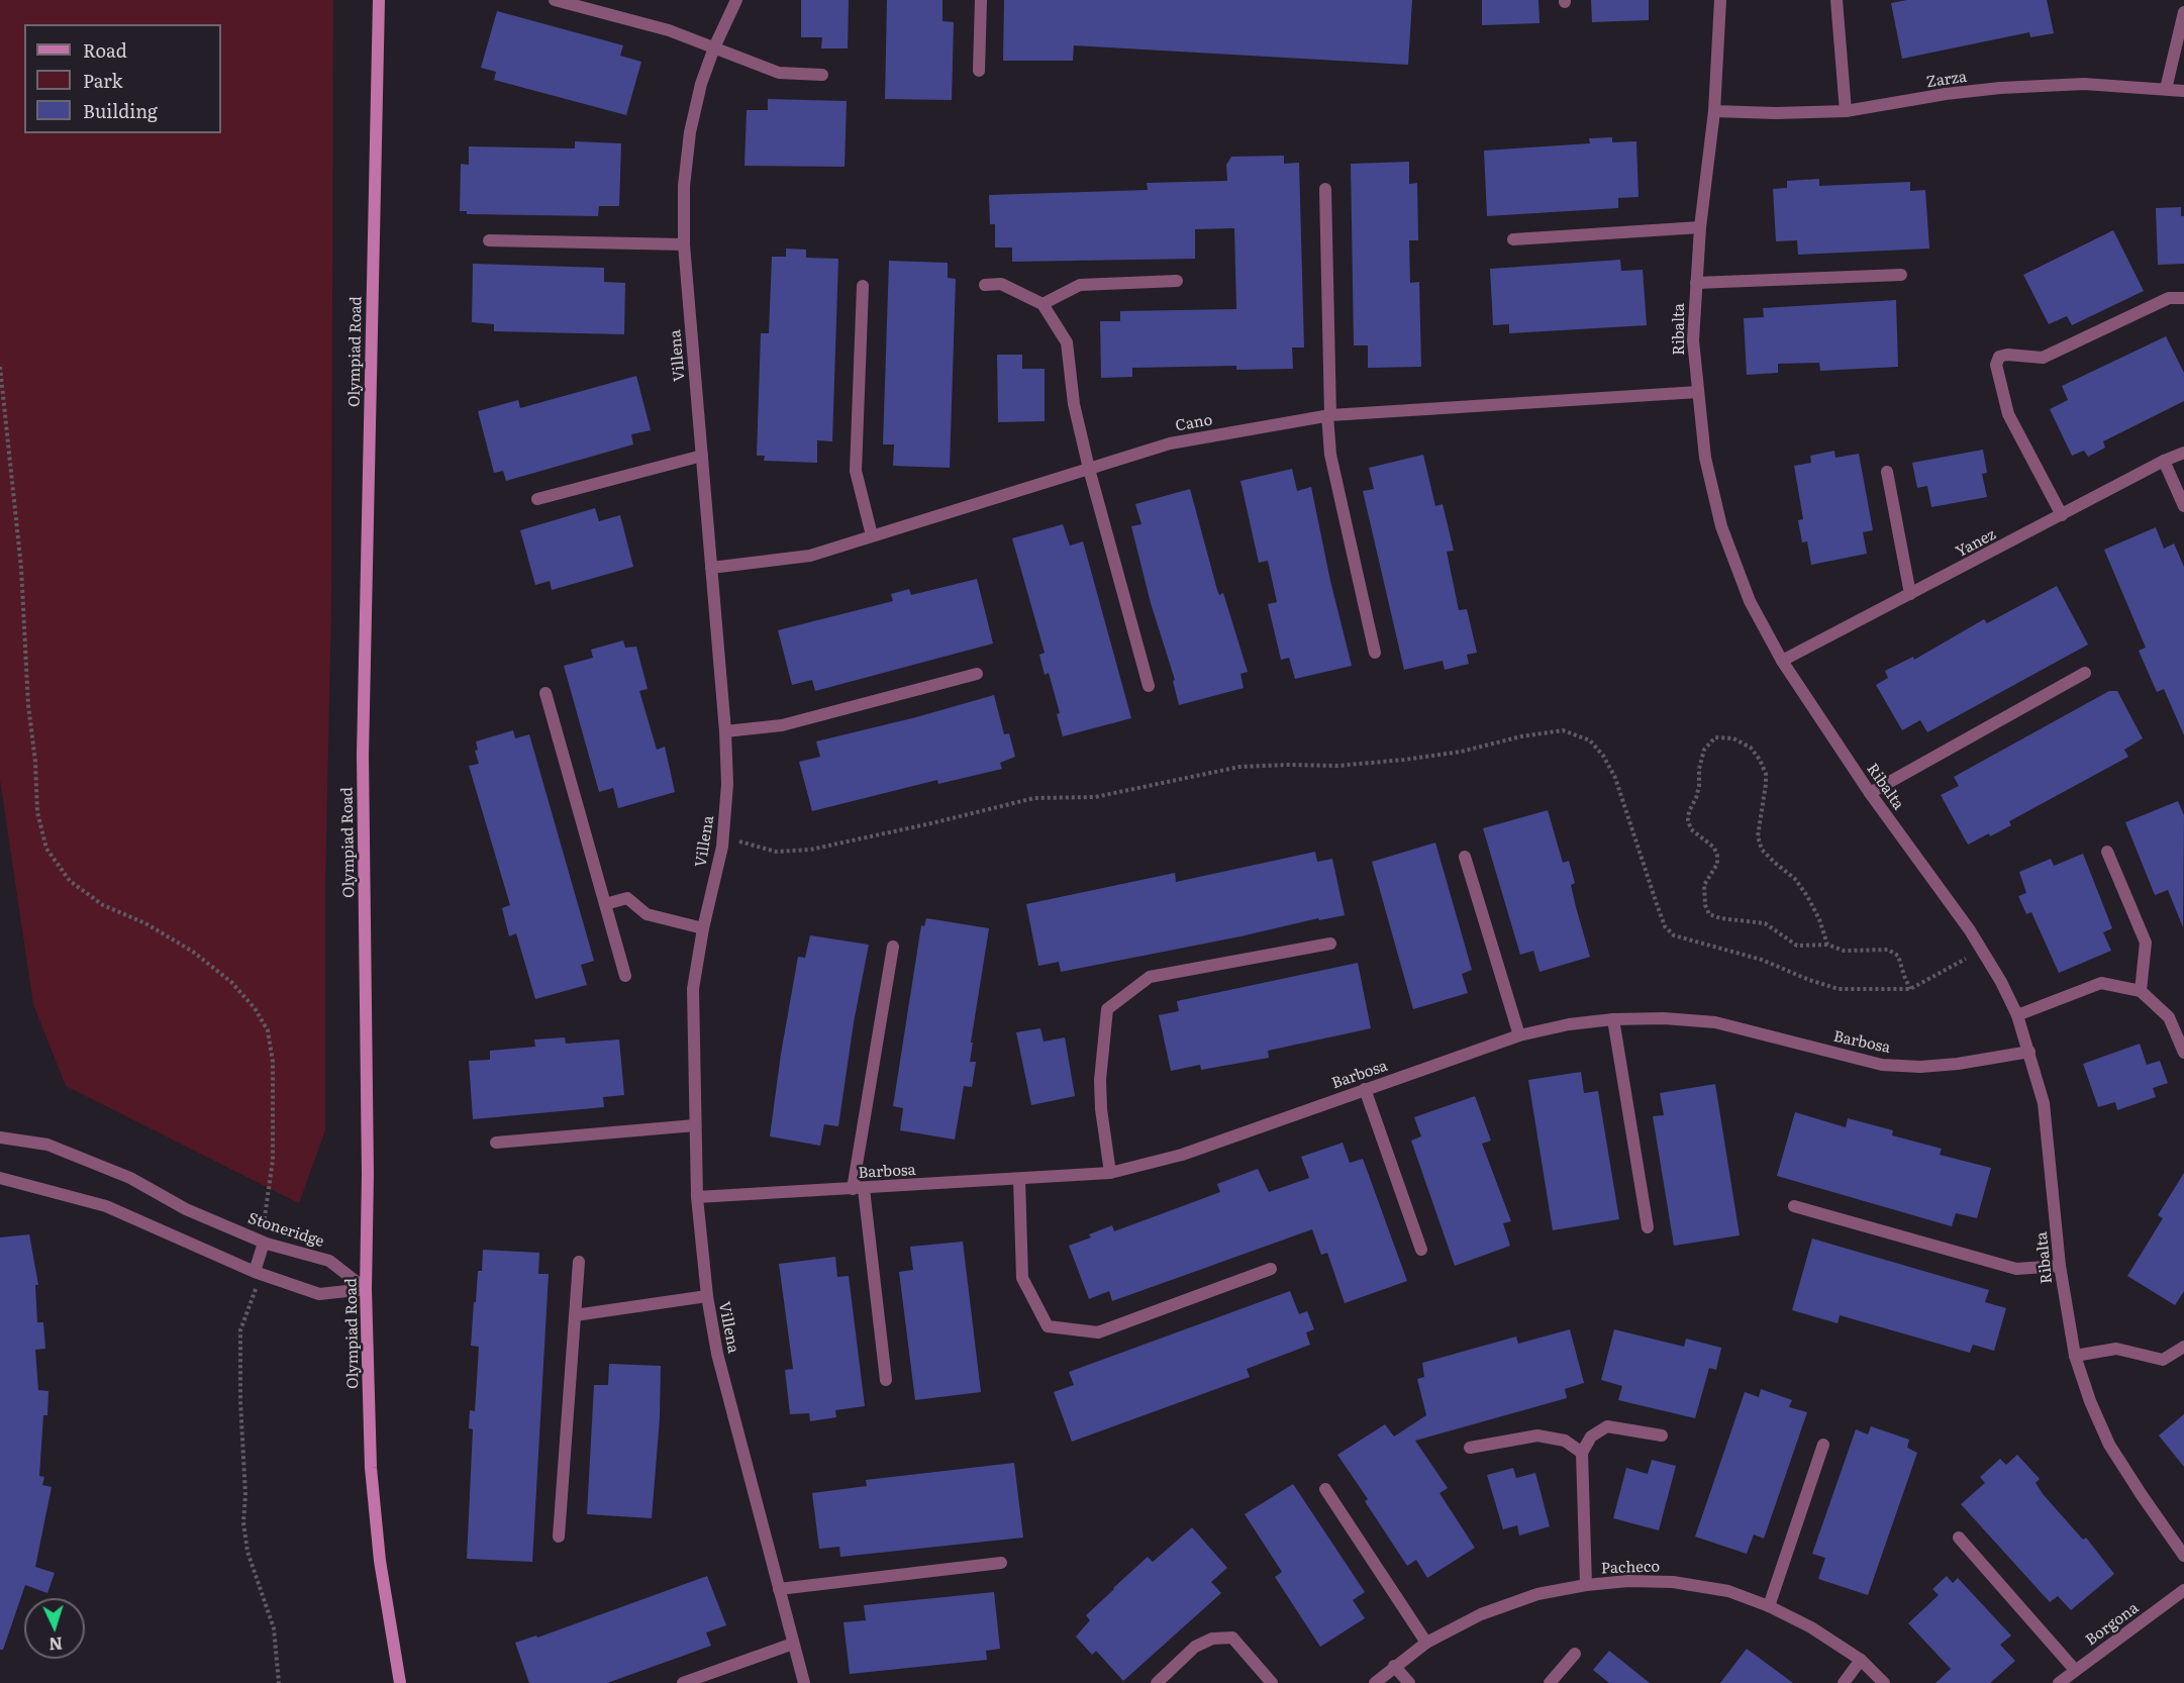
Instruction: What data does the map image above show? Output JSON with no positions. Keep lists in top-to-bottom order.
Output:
{
  "streets": {
    "main road": ["Olympiad Road"],
    "street": [
      "Zarza",
      "Ribalta",
      "Villena",
      "Cano",
      "Yanez",
      "Barbosa",
      "Stoneridge",
      "Pacheco",
      "Borgona"
    ]
  },
  "crossings": [
    ["Zarza", "Ribalta"],
    ["Ribalta", "Cano"],
    ["Ribalta", "Yanez"],
    ["Ribalta", "Barbosa"],
    ["Olympiad Road", "Stoneridge"],
    ["Villena", "Cano"],
    ["Villena", "Barbosa"]
  ],
  "legend": ["Road", "Park", "Building"],
  "north": "bottom"
}
